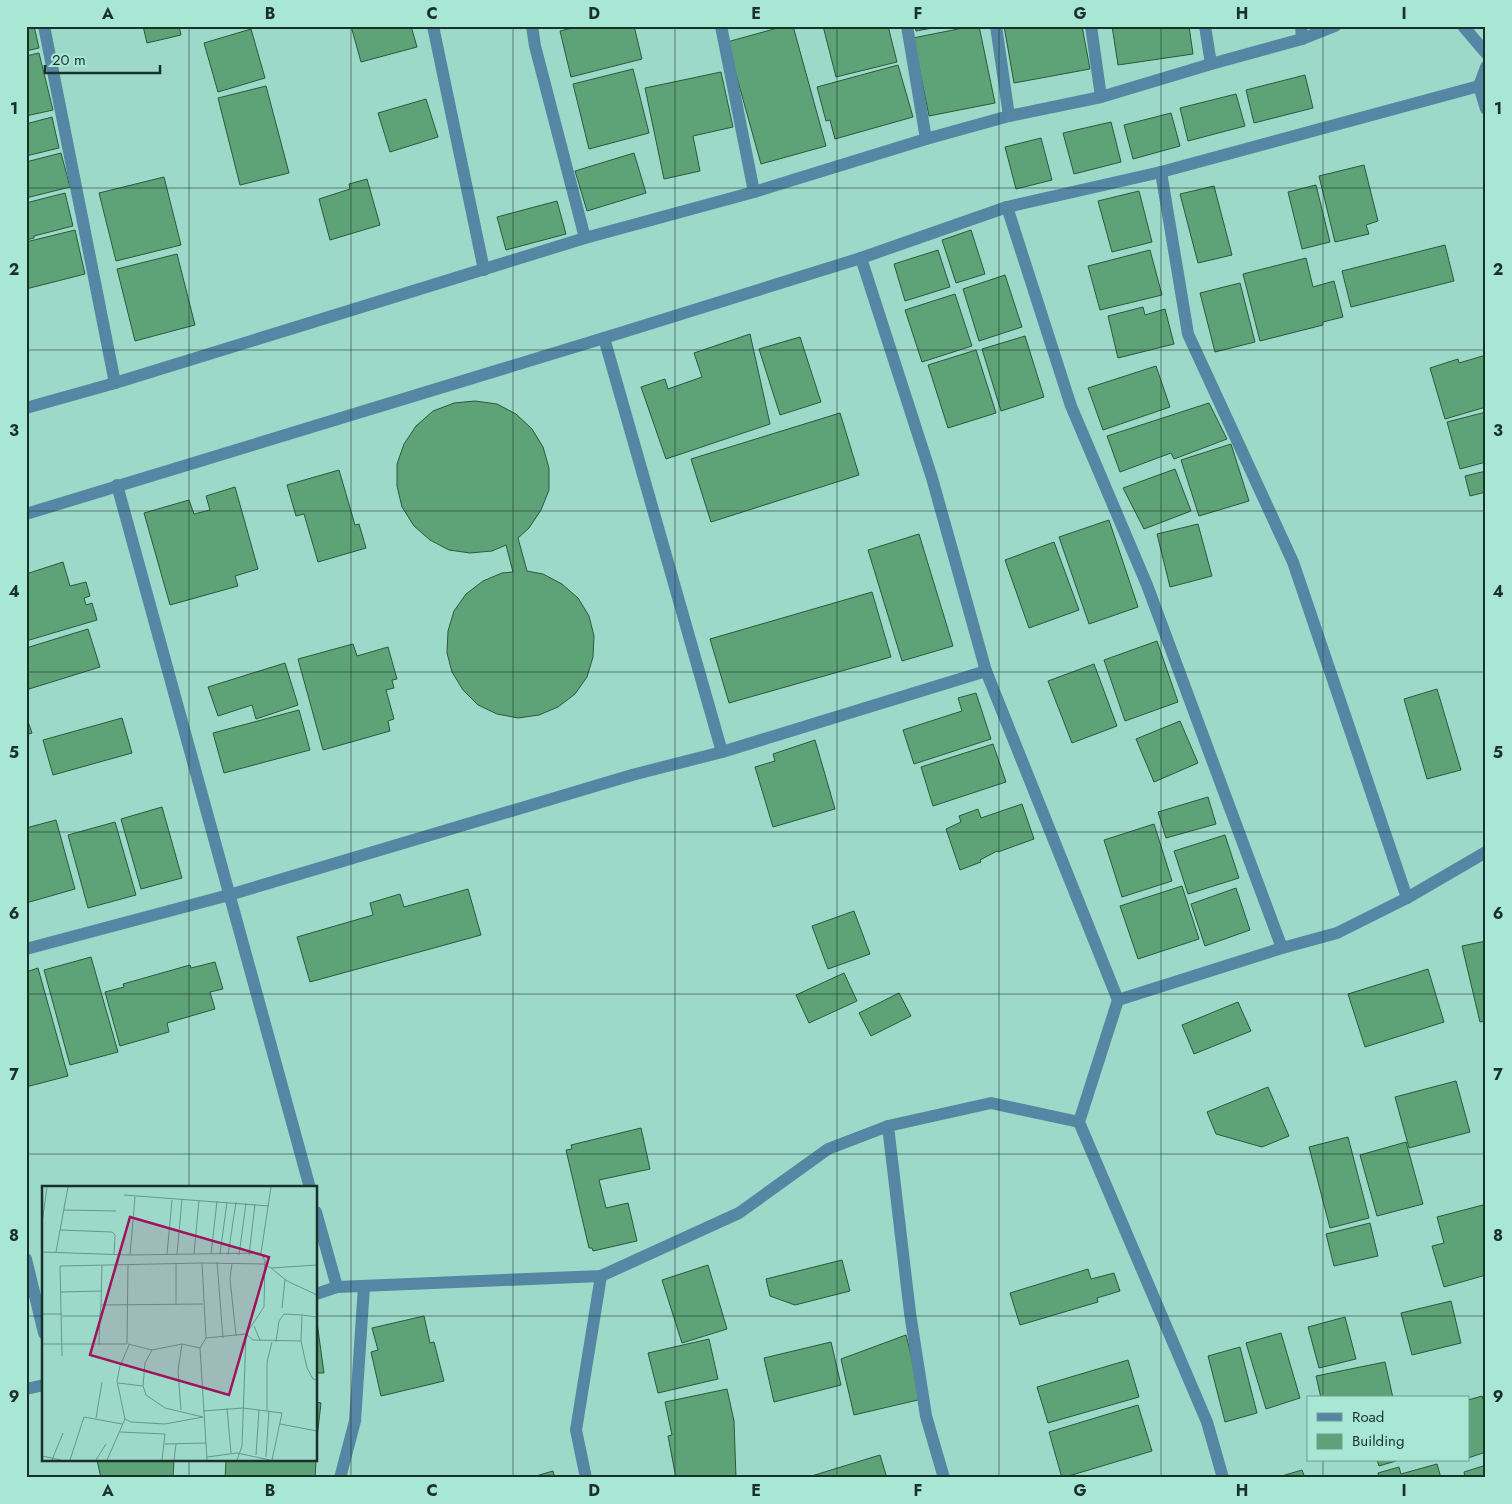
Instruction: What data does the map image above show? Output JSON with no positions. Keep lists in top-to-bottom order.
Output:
{
  "legend": ["Road", "Building"],
  "scale_bar": "20 m",
  "grid": {
    "columns": [
      "A",
      "B",
      "C",
      "D",
      "E",
      "F",
      "G",
      "H",
      "I"
    ],
    "rows": [
      "1",
      "2",
      "3",
      "4",
      "5",
      "6",
      "7",
      "8",
      "9"
    ]
  }
}
